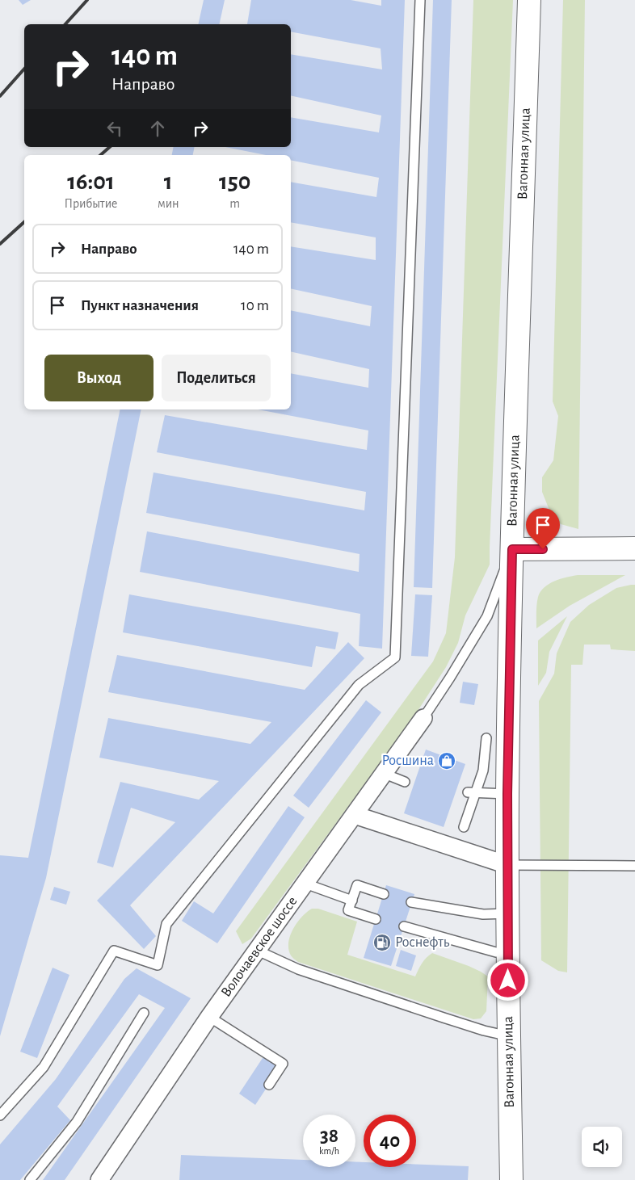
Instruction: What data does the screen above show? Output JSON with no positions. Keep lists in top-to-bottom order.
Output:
{
  "streets": {
    "street": ["Вагонная улица", "Волочаевское шоссе"]
  },
  "places": {
    "shop": ["Росшина"],
    "fuel station": ["Роснефть"]
  },
  "page": {
    "turn": ["140 m", "Направо"],
    "eta": [
      "16:01",
      "Прибытие",
      "1",
      "мин",
      "150",
      "m"
    ],
    "list": [
      {
        "name": "Направо",
        "value": "140 m"
      },
      {
        "name": "Пункт назначения",
        "value": "10 m"
      }
    ],
    "buttons": ["Выход", "Поделиться"],
    "speed": "38 km/h",
    "limit": "40"
  }
}
